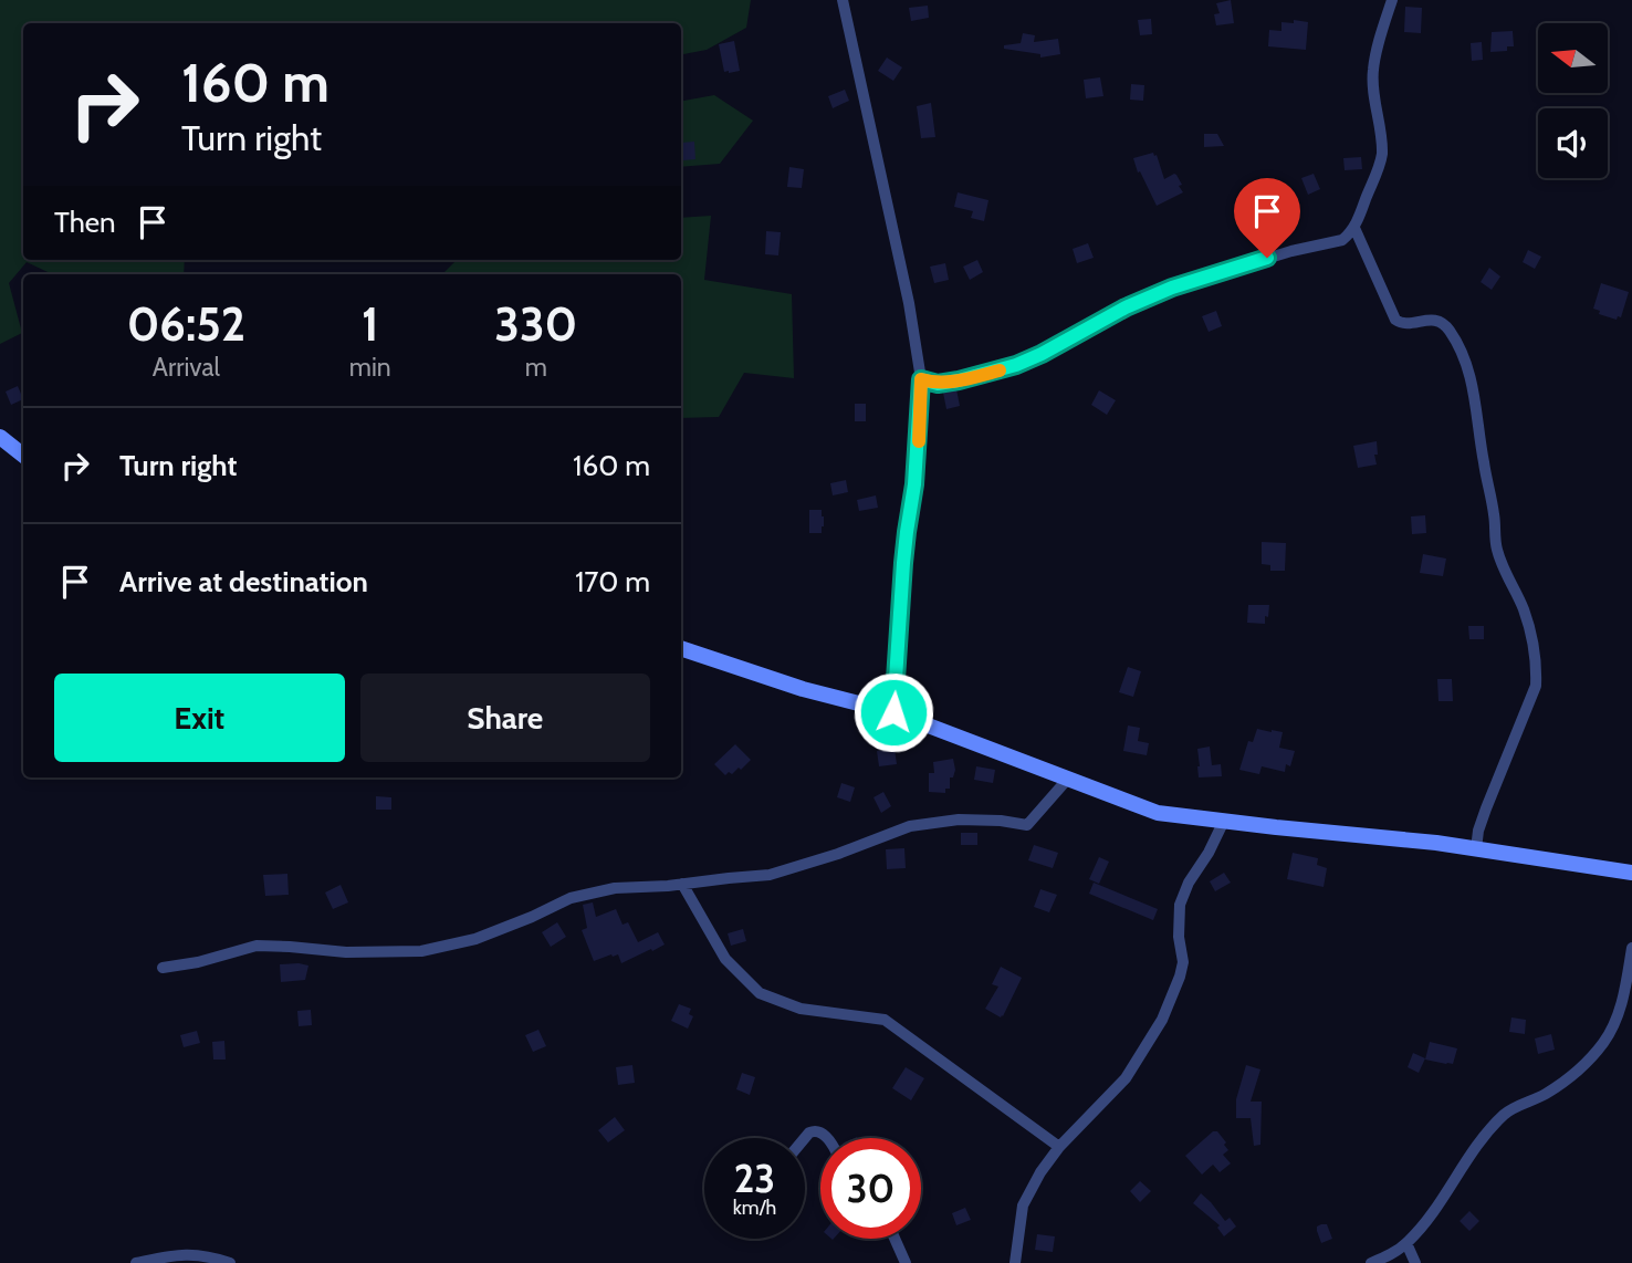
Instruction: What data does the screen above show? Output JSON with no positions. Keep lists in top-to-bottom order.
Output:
{
  "north": "left",
  "page": {
    "turn": ["160 m", "Turn right"],
    "then": "Then",
    "eta": [
      "06:52",
      "Arrival",
      "1",
      "min",
      "330",
      "m"
    ],
    "list": [
      {
        "name": "Turn right",
        "value": "160 m"
      },
      {
        "name": "Arrive at destination",
        "value": "170 m"
      }
    ],
    "buttons": ["Exit", "Share"],
    "speed": "23 km/h",
    "limit": "30"
  }
}
